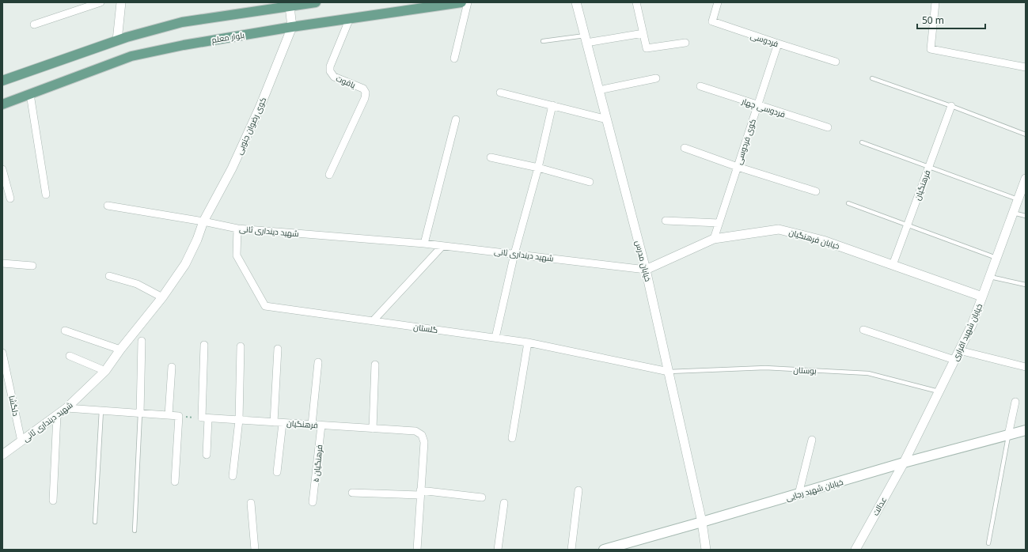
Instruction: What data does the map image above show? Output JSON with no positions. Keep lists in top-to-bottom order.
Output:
{
  "streets": {
    "main road": ["بلوار معلم", "خیابان شهید رجایی"],
    "street": [
      "فردوسی",
      "یاقوت",
      "فردوسی چهار",
      "کوی رضوان جنوبی",
      "کوی فردوسی",
      "فرهنگیان",
      "شهید دینداری ثانی",
      "خیابان فرهنگیان",
      "خیابان مدرس",
      "گلستان",
      "خیابان شهید اقراری",
      "دلگشا",
      "فرهنگیان ۵",
      "عدالت"
    ],
    "lane": ["بوستان"]
  },
  "crossings": [
    ["بلوار معلم", "یاقوت"],
    ["بلوار معلم", "کوی رضوان جنوبی"],
    ["فردوسی", "کوی فردوسی"],
    ["فردوسی چهار", "کوی فردوسی"],
    ["کوی رضوان جنوبی", "شهید دینداری ثانی"],
    ["کوی فردوسی", "خیابان فرهنگیان"],
    ["فرهنگیان", "خیابان فرهنگیان"],
    ["فرهنگیان", "فرهنگیان ۵"],
    ["شهید دینداری ثانی", "خیابان فرهنگیان"],
    ["شهید دینداری ثانی", "خیابان مدرس"],
    ["شهید دینداری ثانی", "گلستان"],
    ["شهید دینداری ثانی", "دلگشا"],
    ["خیابان فرهنگیان", "خیابان مدرس"],
    ["خیابان فرهنگیان", "خیابان شهید اقراری"],
    ["خیابان مدرس", "گلستان"],
    ["خیابان مدرس", "بوستان"],
    ["خیابان مدرس", "خیابان شهید رجایی"],
    ["گلستان", "بوستان"],
    ["خیابان شهید اقراری", "بوستان"],
    ["خیابان شهید اقراری", "خیابان شهید رجایی"],
    ["خیابان شهید اقراری", "عدالت"],
    ["خیابان شهید رجایی", "عدالت"]
  ],
  "scale_bar": "50 m"
}
